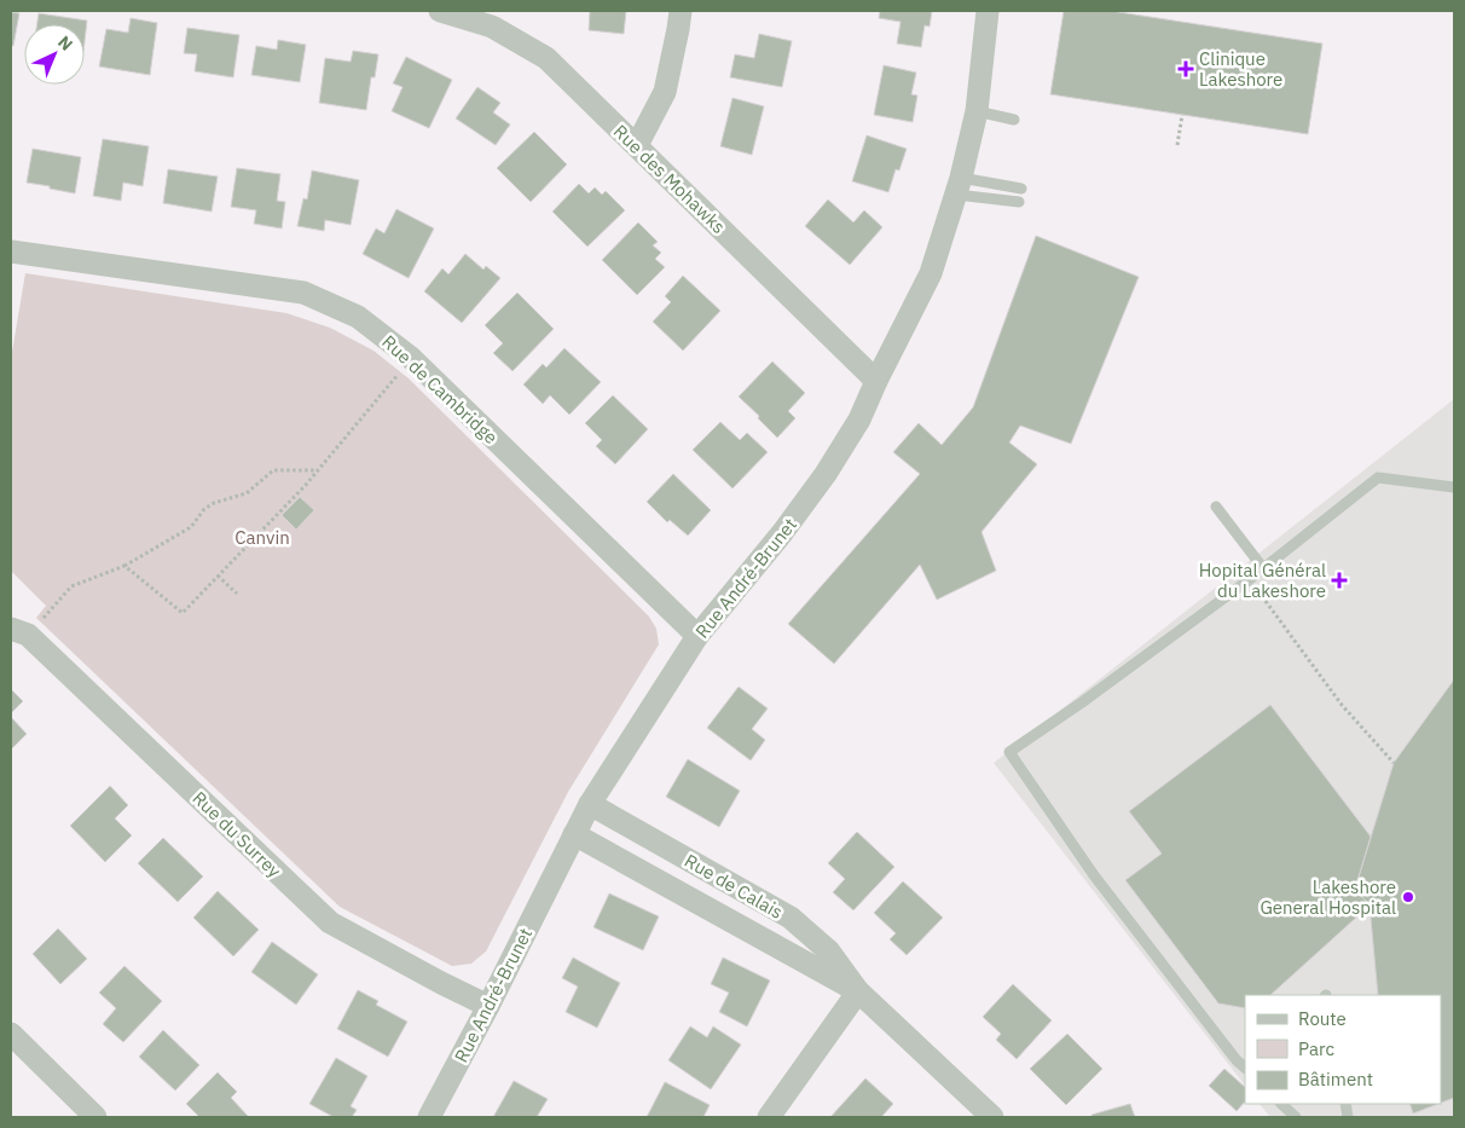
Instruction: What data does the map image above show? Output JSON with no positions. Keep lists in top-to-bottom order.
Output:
{
  "streets": {
    "street": [
      "Rue des Mohawks",
      "Rue de Cambridge",
      "Rue André-Brunet",
      "Rue du Surrey",
      "Rue de Calais"
    ]
  },
  "crossings": [
    ["Rue des Mohawks", "Rue André-Brunet"],
    ["Rue de Cambridge", "Rue André-Brunet"],
    ["Rue André-Brunet", "Rue du Surrey"],
    ["Rue André-Brunet", "Rue de Calais"]
  ],
  "parks": ["Canvin"],
  "places": {
    "health": ["Clinique Lakeshore", "Hopital Général du Lakeshore"],
    "other": ["Lakeshore General Hospital"]
  },
  "legend": ["Route", "Parc", "Bâtiment"],
  "north": "top right"
}
